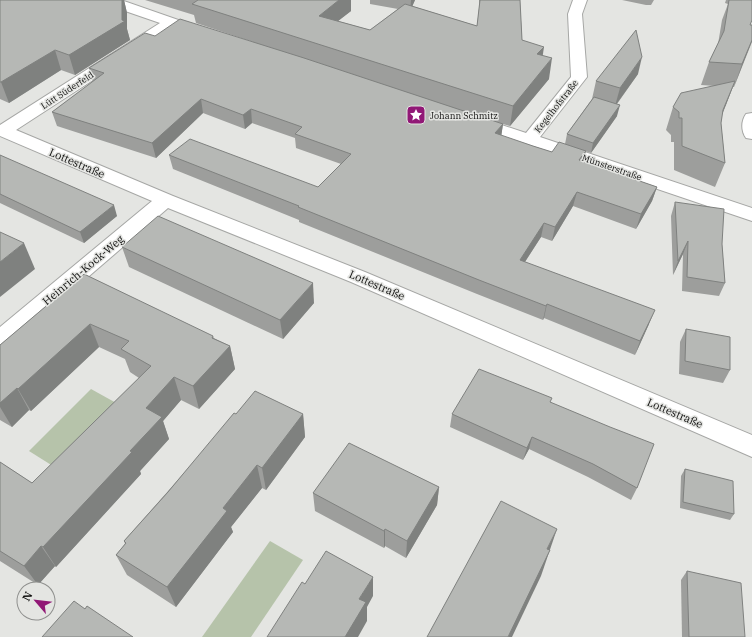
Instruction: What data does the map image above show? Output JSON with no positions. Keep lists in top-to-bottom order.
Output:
{
  "streets": {
    "street": [
      "Lütt Süderfeld",
      "Kegelhofstraße",
      "Lottestraße",
      "Münsterstraße",
      "Heinrich-Kock-Weg"
    ]
  },
  "crossings": [
    ["Lütt Süderfeld", "Lottestraße"],
    ["Kegelhofstraße", "Münsterstraße"],
    ["Lottestraße", "Heinrich-Kock-Weg"]
  ],
  "places": {
    "place": ["Johann Schmitz"]
  },
  "north": "top left"
}
